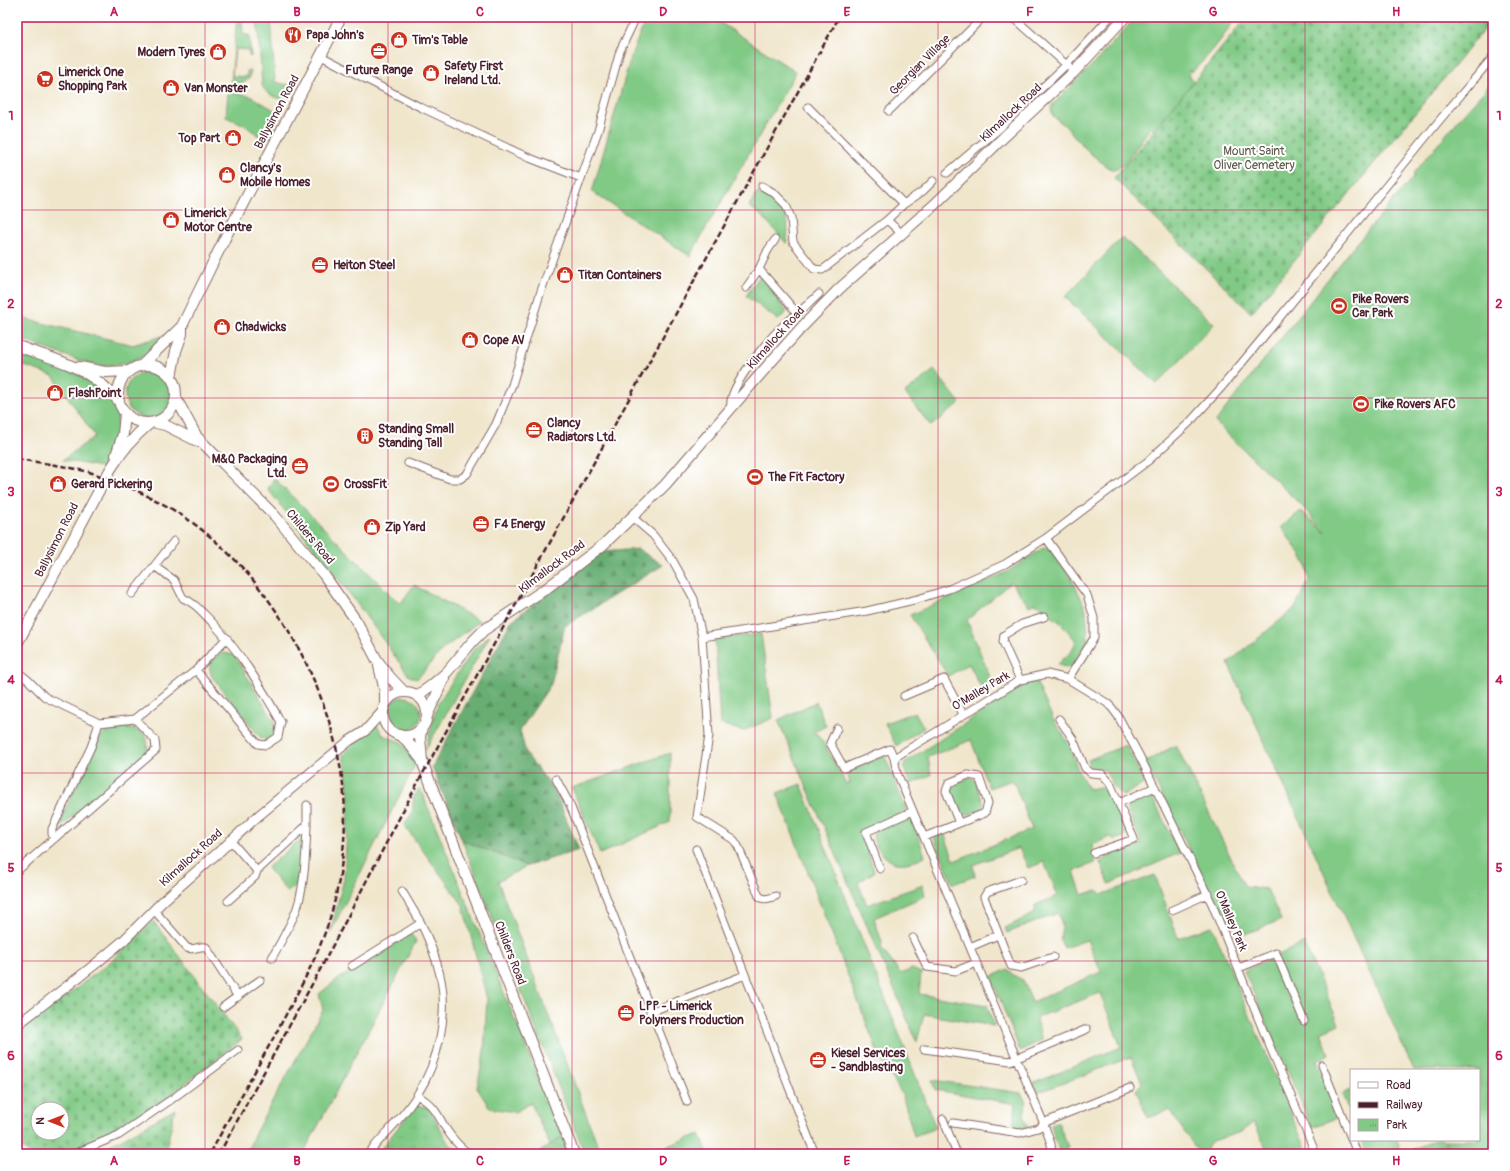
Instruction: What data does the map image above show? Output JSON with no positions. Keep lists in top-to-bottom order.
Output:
{
  "streets": {
    "main road": ["Ballysimon Road", "Kilmallock Road", "Childers Road"],
    "street": ["Georgian Village", "O'Malley Park"]
  },
  "crossings": [
    ["Ballysimon Road", "Childers Road"],
    ["Kilmallock Road", "Childers Road"]
  ],
  "parks": ["Mount Saint Oliver Cemetery"],
  "places": {
    "restaurant": ["Papa John's"],
    "shop": [
      "Tim's Table",
      "Modern Tyres",
      "Safety First Ireland Ltd.",
      "Van Monster",
      "Top Part",
      "Clancy's Mobile Homes",
      "Limerick Motor Centre",
      "Titan Containers",
      "Chadwicks",
      "Cope AV",
      "FlashPoint",
      "Gerard Pickering",
      "Zip Yard"
    ],
    "office": [
      "Future Range",
      "Heiton Steel",
      "Clancy Radiators Ltd.",
      "M&Q Packaging Ltd.",
      "F4 Energy",
      "LPP - Limerick Polymers Production",
      "Kiesel Services - Sandblasting"
    ],
    "supermarket": ["Limerick One Shopping Park"],
    "sports": [
      "Pike Rovers Car Park",
      "Pike Rovers AFC",
      "The Fit Factory",
      "CrossFit"
    ],
    "building": ["Standing Small Standing Tall"]
  },
  "legend": ["Road", "Railway", "Park"],
  "north": "left",
  "grid": {
    "columns": [
      "A",
      "B",
      "C",
      "D",
      "E",
      "F",
      "G",
      "H"
    ],
    "rows": [
      "1",
      "2",
      "3",
      "4",
      "5",
      "6"
    ]
  }
}
